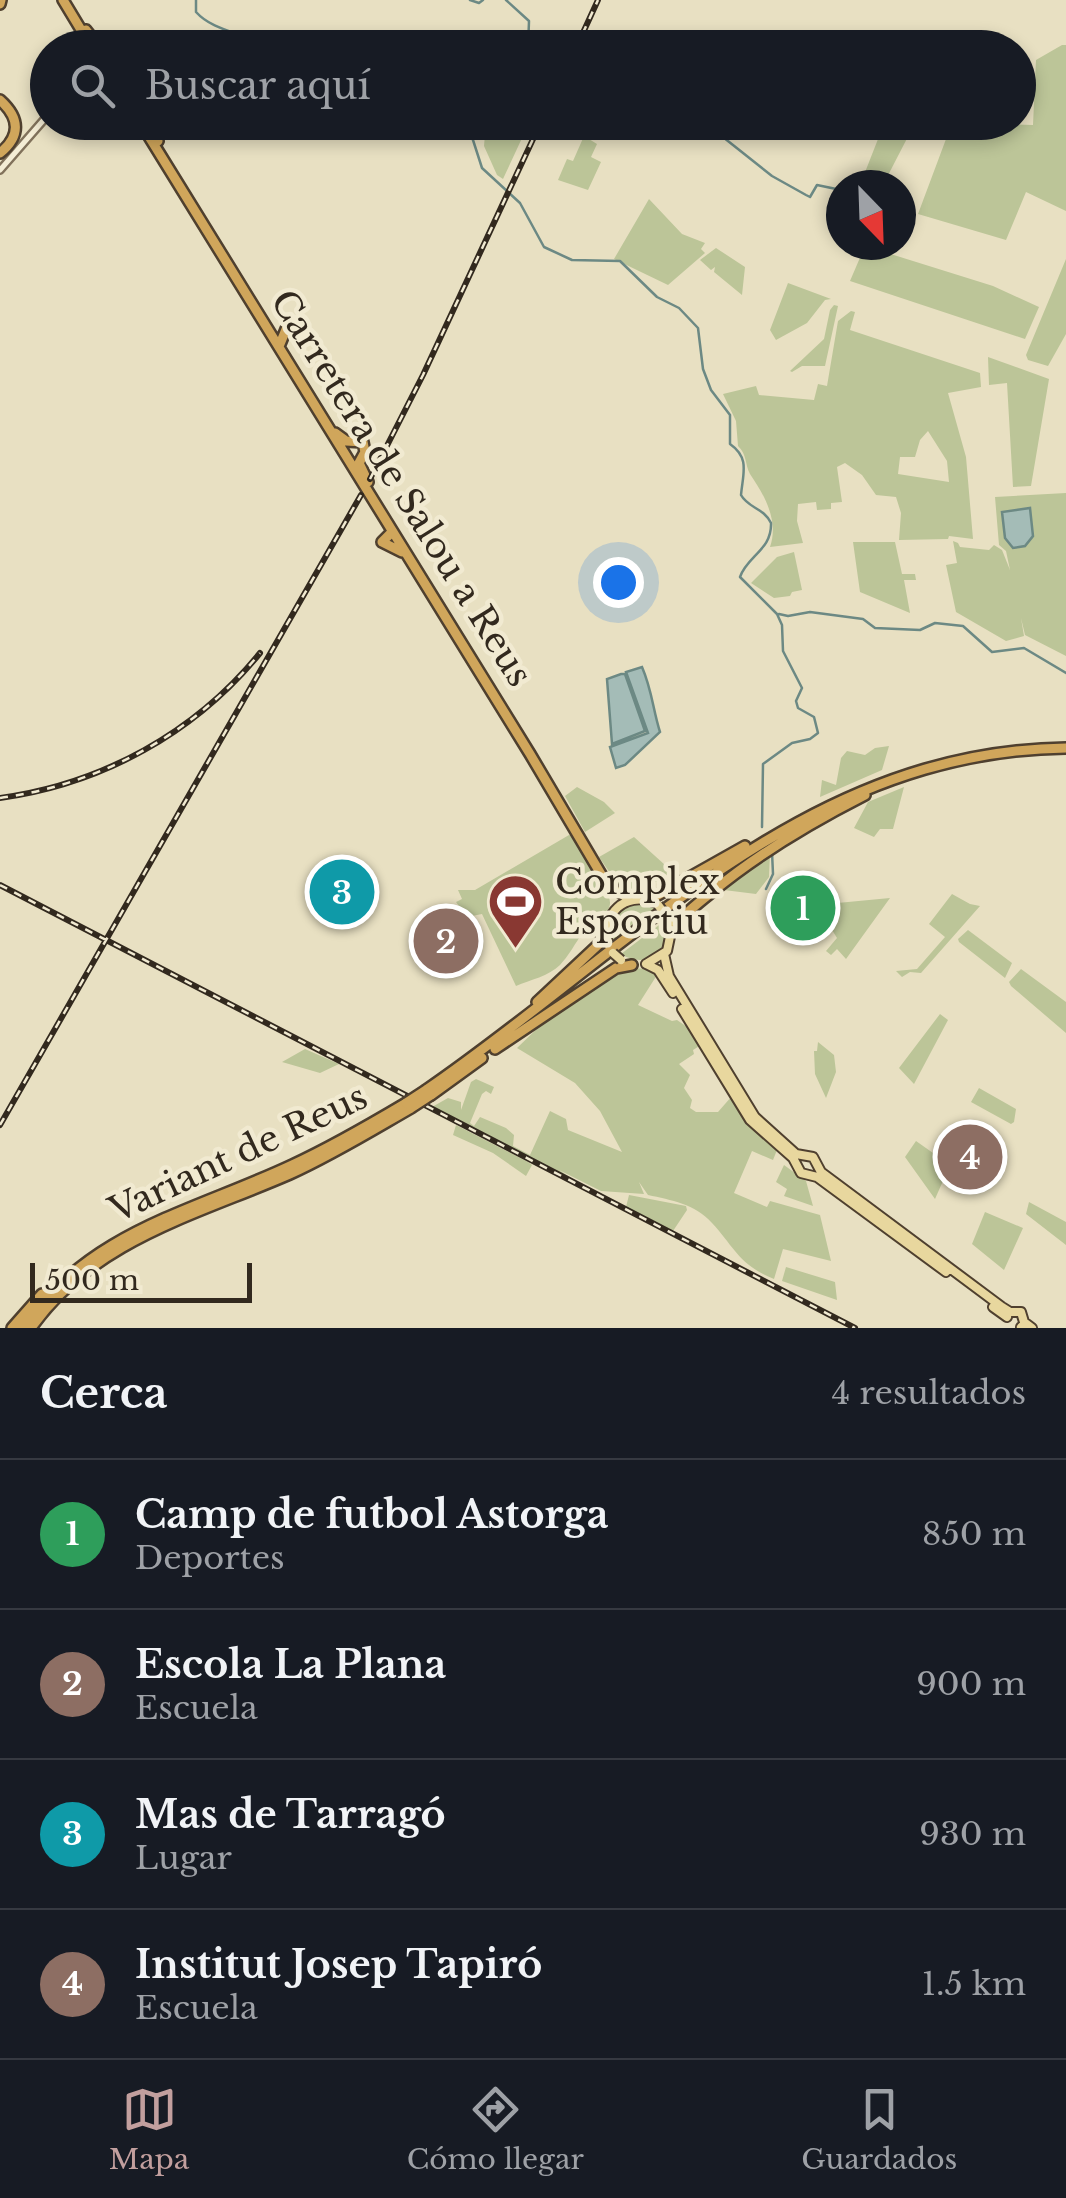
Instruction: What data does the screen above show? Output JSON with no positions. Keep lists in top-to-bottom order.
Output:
{
  "streets": {
    "highway": ["Carretera de Salou a Reus", "Variant de Reus"]
  },
  "places": {
    "sports": ["Complex Esportiu"]
  },
  "scale_bar": "500 m",
  "north": "bottom right",
  "page": {
    "search": "Buscar aquí",
    "pins": [
      "3",
      "1",
      "2",
      "4"
    ],
    "scale": "500 m",
    "heading": ["Cerca", "4 resultados"],
    "list": [
      {
        "mark": "1",
        "name": "Camp de futbol Astorga",
        "note": "Deportes",
        "value": "850 m"
      },
      {
        "mark": "2",
        "name": "Escola La Plana",
        "note": "Escuela",
        "value": "900 m"
      },
      {
        "mark": "3",
        "name": "Mas de Tarragó",
        "note": "Lugar",
        "value": "930 m"
      },
      {
        "mark": "4",
        "name": "Institut Josep Tapiró",
        "note": "Escuela",
        "value": "1.5 km"
      }
    ],
    "nav": ["Mapa", "Cómo llegar", "Guardados"]
  }
}
